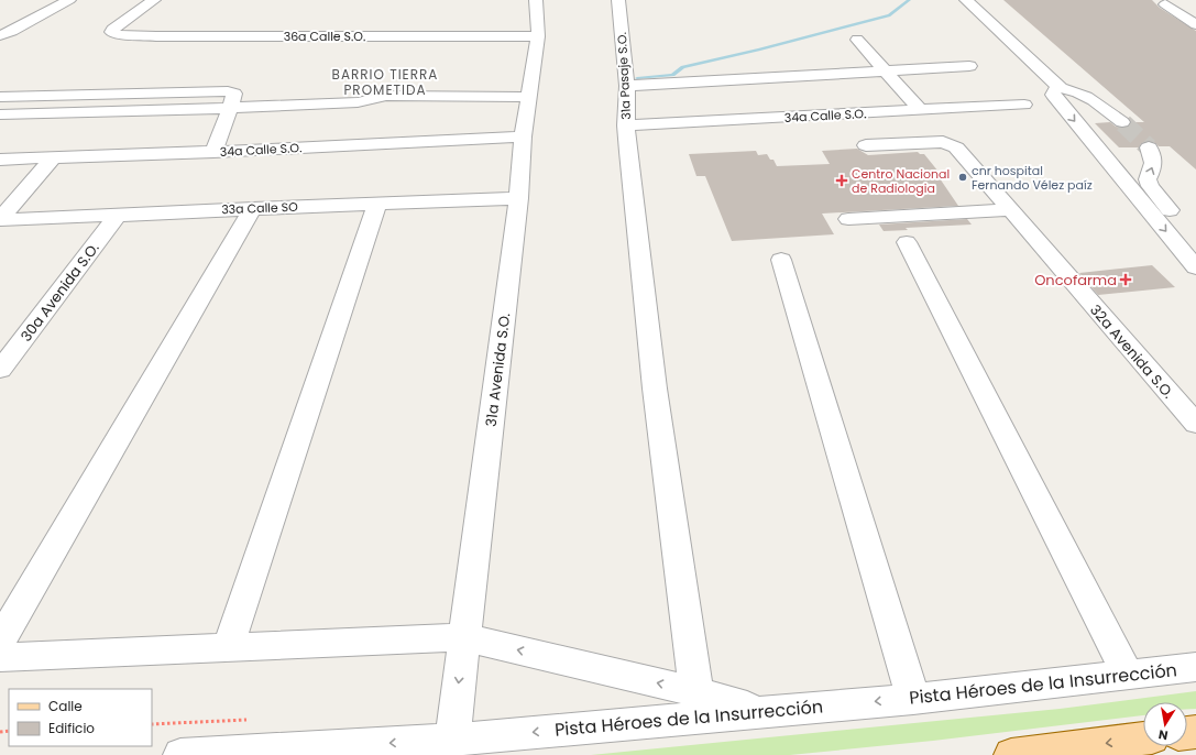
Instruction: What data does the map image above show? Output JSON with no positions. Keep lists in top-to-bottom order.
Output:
{
  "streets": {
    "street": [
      "36a Calle S.O.",
      "31a Pasaje S.O.",
      "34a Calle S.O.",
      "33a Calle SO",
      "30a Avenida S.O.",
      "32a Avenida S.O.",
      "31a Avenida S.O.",
      "Pista Héroes de la Insurrección"
    ]
  },
  "crossings": [
    ["36a Calle S.O.", "31a Avenida S.O."],
    ["31a Pasaje S.O.", "34a Calle S.O."],
    ["34a Calle S.O.", "31a Avenida S.O."],
    ["33a Calle SO", "30a Avenida S.O."],
    ["33a Calle SO", "31a Avenida S.O."],
    ["31a Avenida S.O.", "Pista Héroes de la Insurrección"]
  ],
  "districts": ["BARRIO TIERRA PROMETIDA"],
  "places": {
    "other": ["cnr hospital Fernando Vélez paíz"],
    "health": ["Centro Nacional de Radiologia", "Oncofarma"]
  },
  "legend": ["Calle", "Edificio"],
  "north": "bottom"
}
